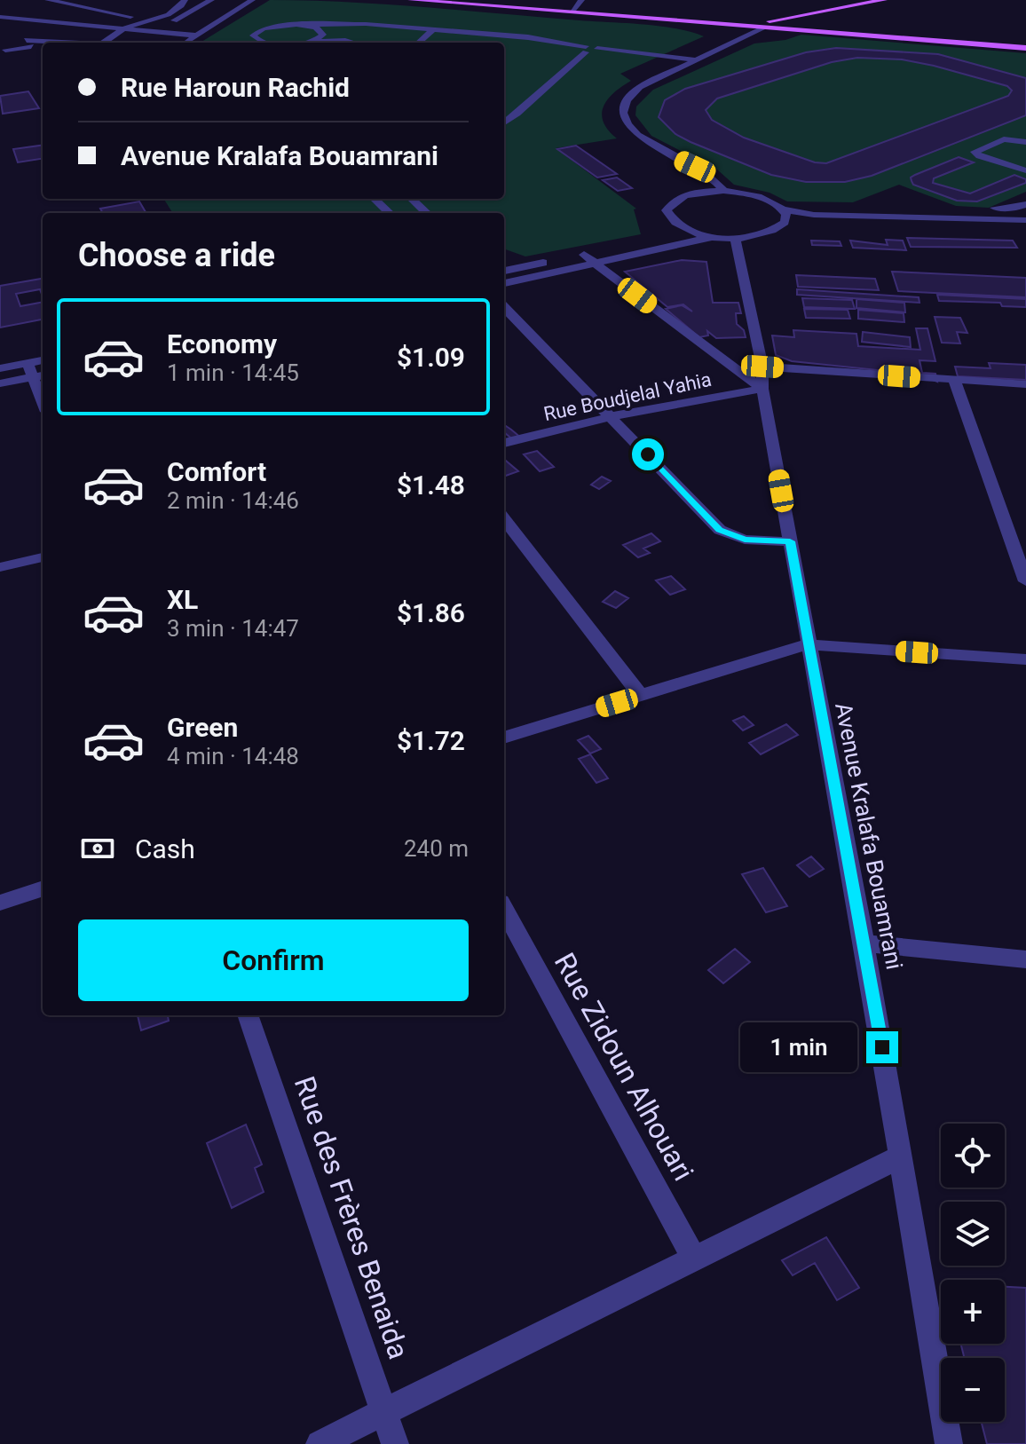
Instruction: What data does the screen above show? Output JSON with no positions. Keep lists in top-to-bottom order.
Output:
{
  "streets": {
    "street": [
      "Rue Boudjelal Yahia",
      "Avenue Kralafa Bouamrani",
      "Rue Zidoun Alhouari",
      "Rue des Frères Benaida"
    ]
  },
  "crossings": [
    ["Rue Boudjelal Yahia", "Avenue Kralafa Bouamrani"]
  ],
  "page": {
    "banner": ["Rue Haroun Rachid", "Avenue Kralafa Bouamrani"],
    "heading": "Choose a ride",
    "list": [
      {
        "name": "Economy",
        "note": "1 min · 14:45",
        "value": "$1.09"
      },
      {
        "name": "Comfort",
        "note": "2 min · 14:46",
        "value": "$1.48"
      },
      {
        "name": "XL",
        "note": "3 min · 14:47",
        "value": "$1.86"
      },
      {
        "name": "Green",
        "note": "4 min · 14:48",
        "value": "$1.72"
      }
    ],
    "pay": ["Cash", "240 m"],
    "buttons": "Confirm",
    "bubble": "1 min",
    "map_buttons": ["+", "−"]
  }
}
